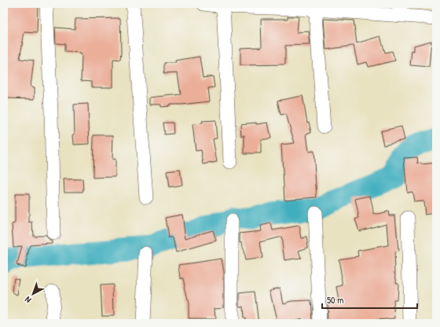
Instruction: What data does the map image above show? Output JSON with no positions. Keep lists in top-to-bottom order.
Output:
{
  "scale_bar": "50 m",
  "north": "bottom left"
}
